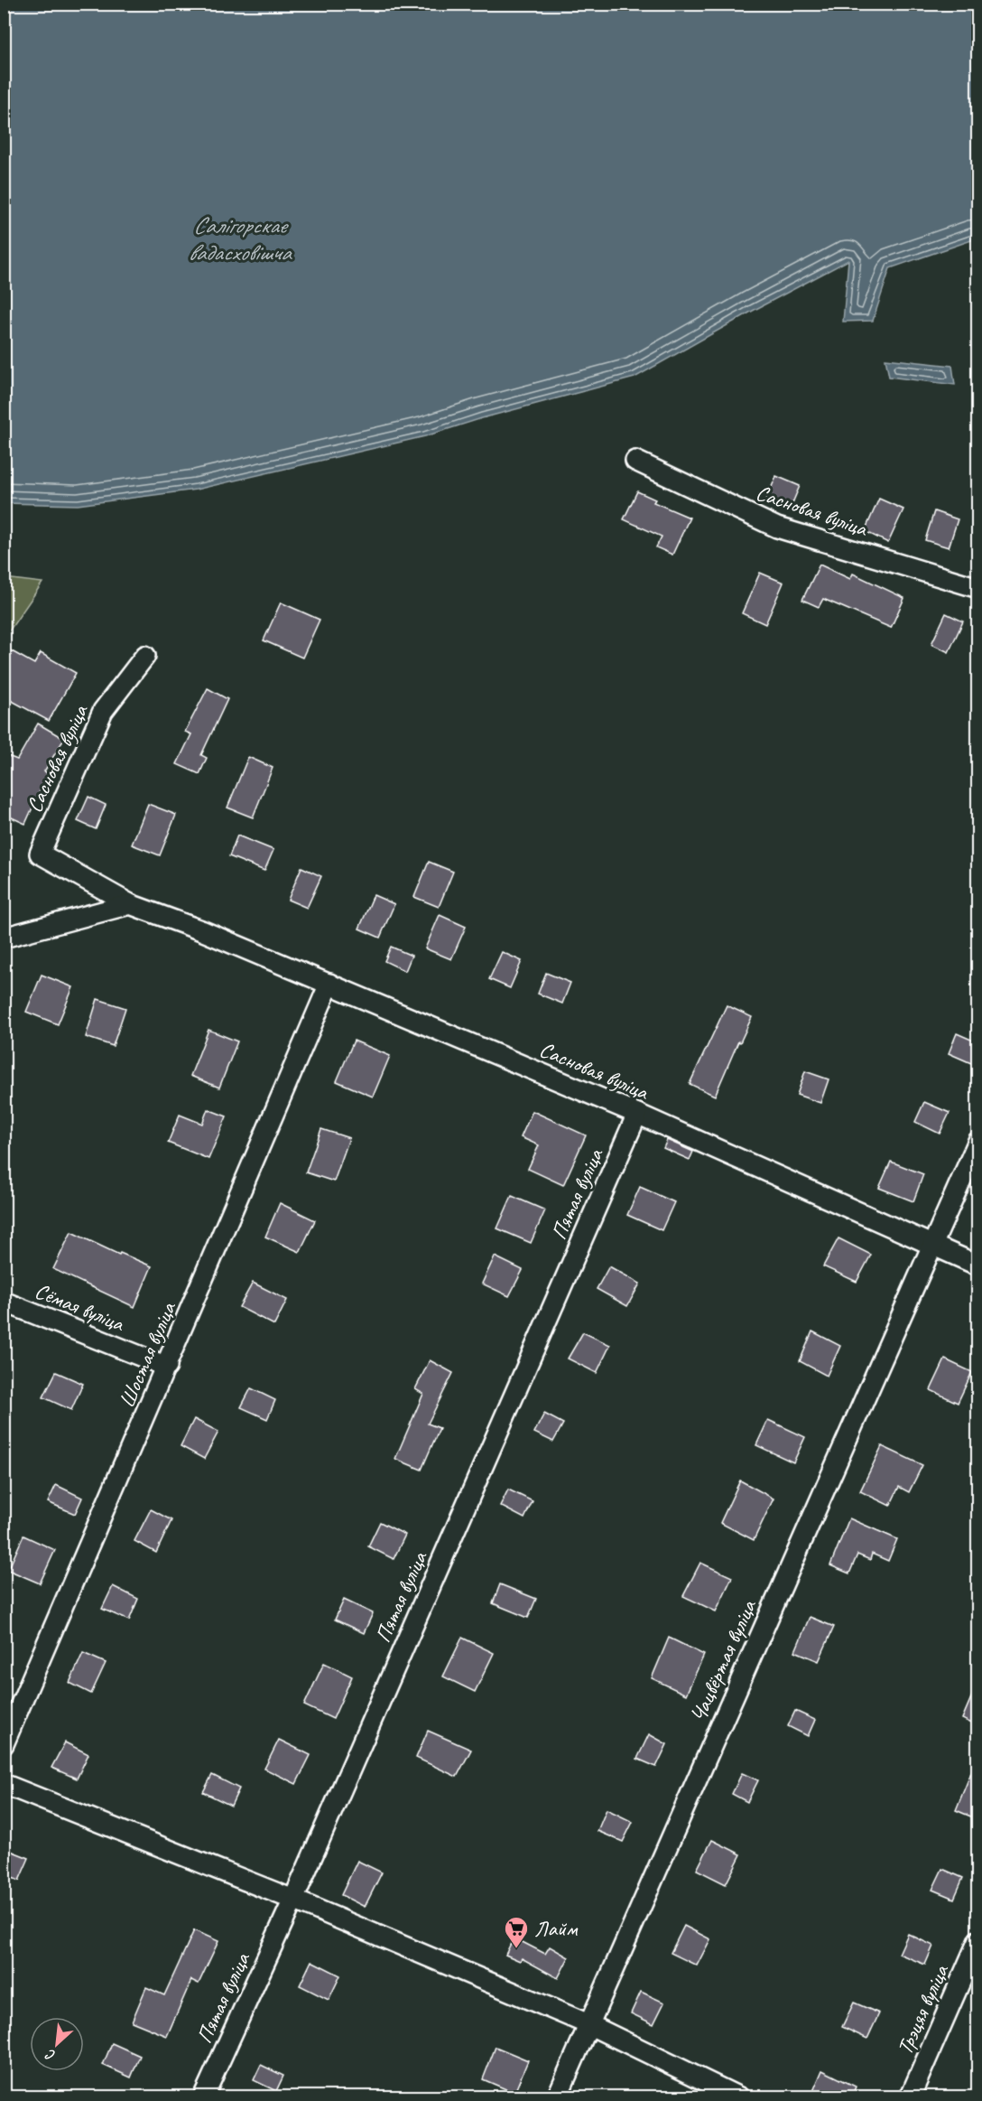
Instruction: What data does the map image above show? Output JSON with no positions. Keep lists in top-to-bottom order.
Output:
{
  "streets": {
    "street": [
      "Сасновая вуліца",
      "Пятая вуліца",
      "Сёмая вуліца",
      "Шостая вуліца",
      "Чацвёртая вуліца",
      "Трэцяя вуліца"
    ]
  },
  "crossings": [
    ["Сасновая вуліца", "Пятая вуліца"],
    ["Сасновая вуліца", "Шостая вуліца"],
    ["Сасновая вуліца", "Чацвёртая вуліца"],
    ["Сёмая вуліца", "Шостая вуліца"]
  ],
  "water": ["Салігорскае вадасховішча"],
  "places": {
    "supermarket": ["Лайм"]
  },
  "north": "bottom left"
}
